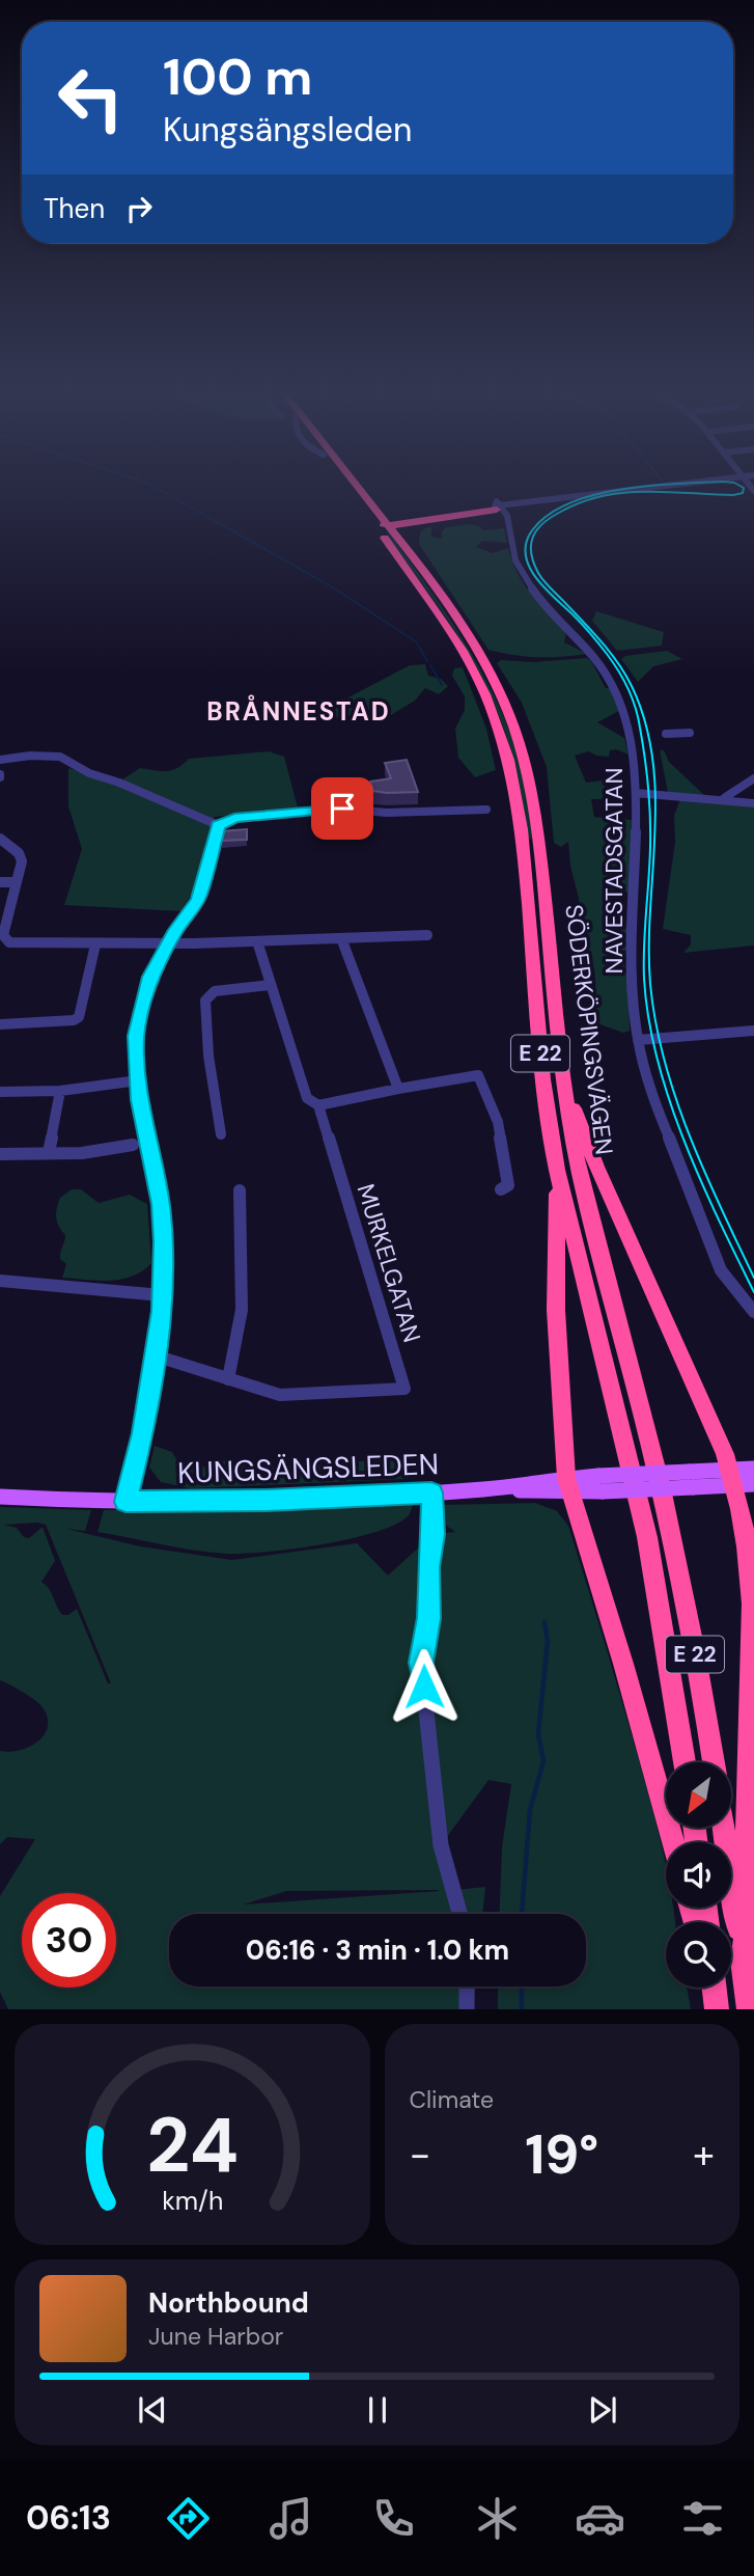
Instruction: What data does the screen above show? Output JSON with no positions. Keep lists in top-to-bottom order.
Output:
{
  "streets": {
    "highway": ["SÖDERKÖPINGSVÄGEN", "E 22"],
    "main road": ["KUNGSÄNGSLEDEN"],
    "street": ["NAVESTADSGATAN", "MURKELGATAN"]
  },
  "districts": ["BRÅNNESTAD"],
  "north": "bottom left",
  "page": {
    "turn": ["100 m", "Kungsängsleden"],
    "then": "Then",
    "limit": "30",
    "trip": "06:16 · 3 min · 1.0 km",
    "tile": "Climate",
    "heat": ["−", "19°", "+"],
    "song": ["Northbound", "June Harbor"],
    "tabs": "06:13",
    "gauge": ["24", "km/h"]
  }
}
